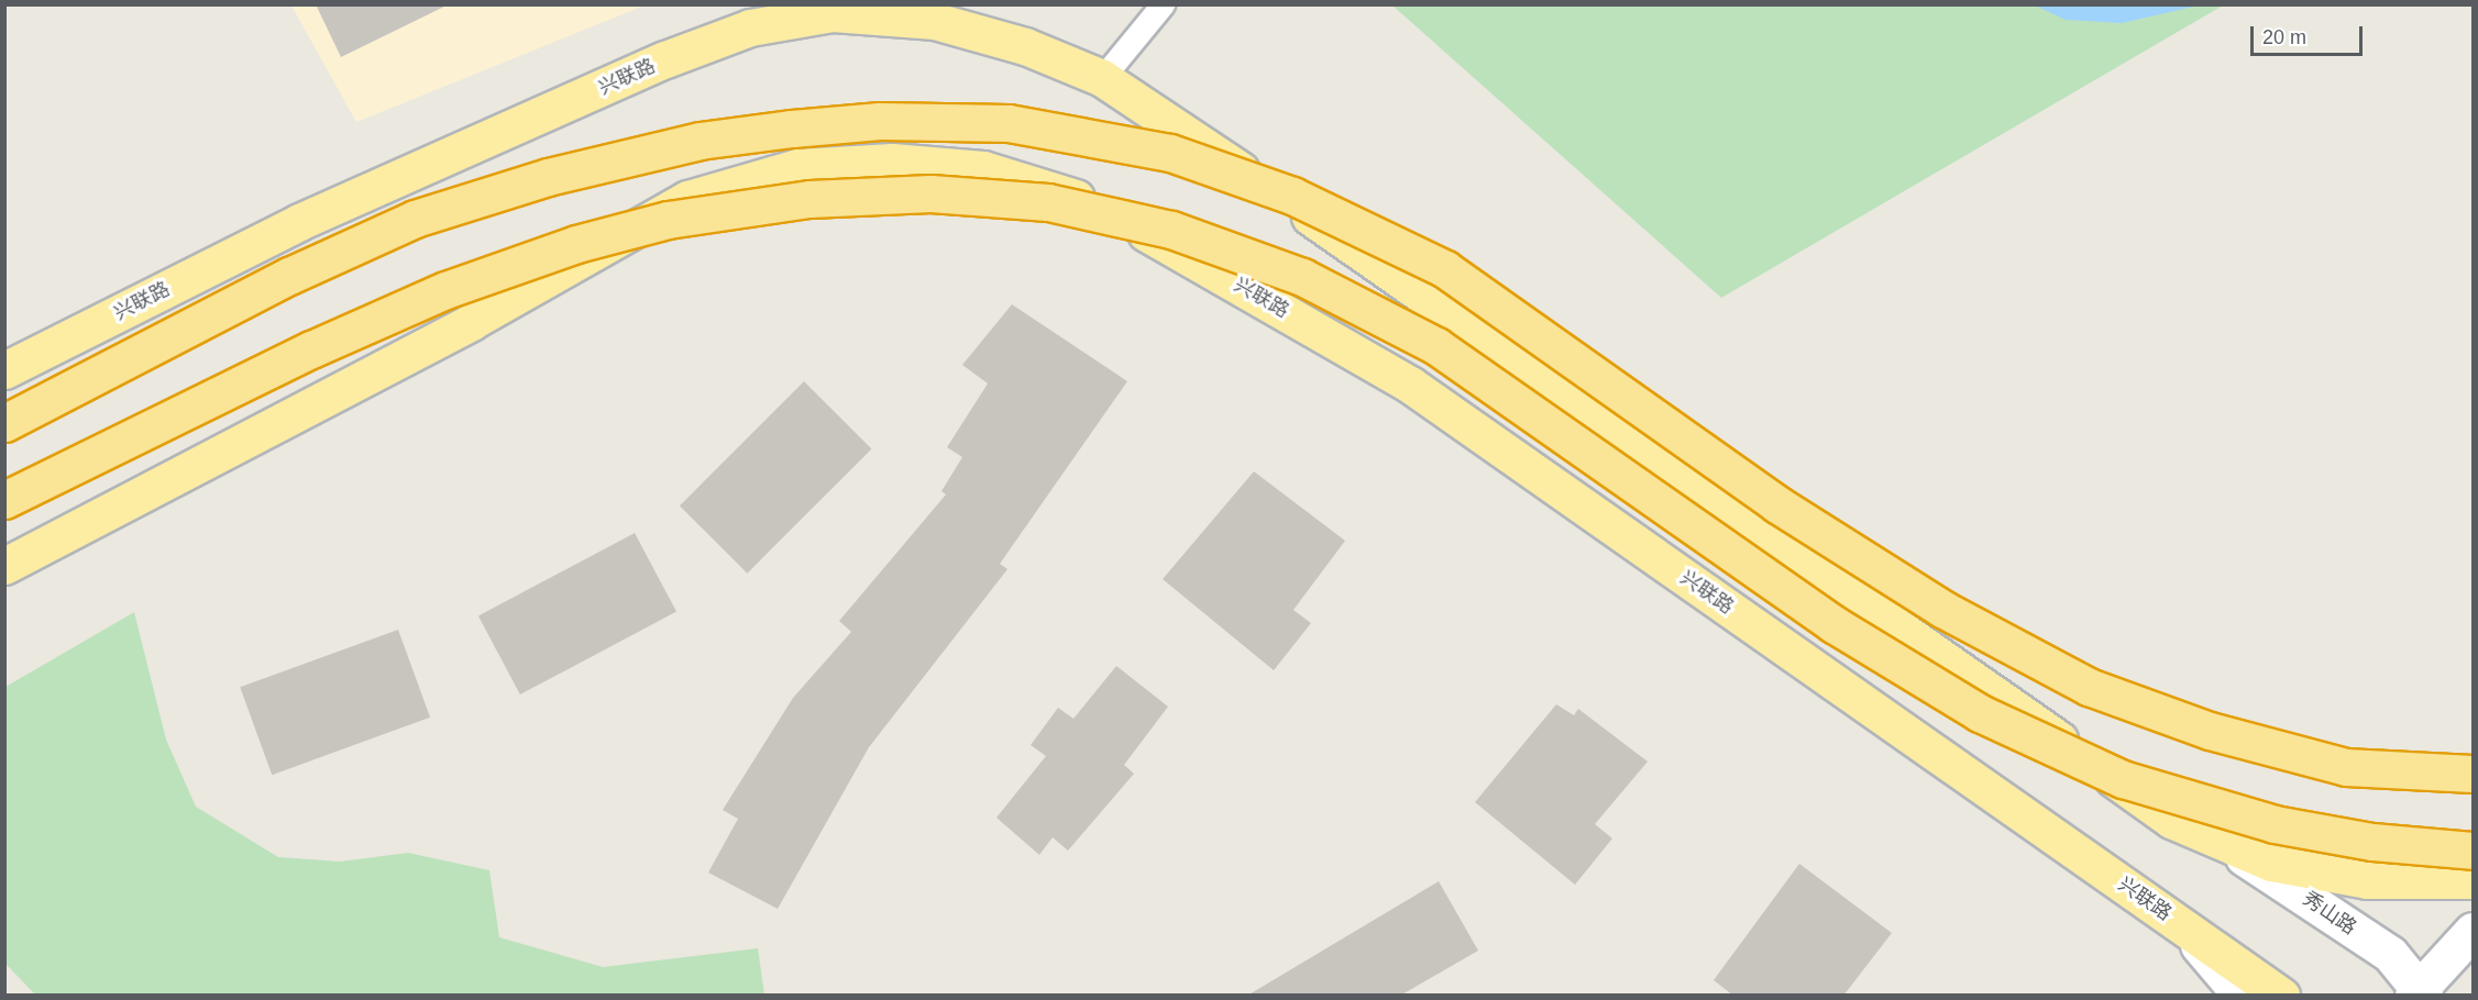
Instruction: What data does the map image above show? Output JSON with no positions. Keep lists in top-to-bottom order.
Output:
{
  "streets": {
    "highway": ["兴联路"],
    "main road": ["秀山路"]
  },
  "crossings": [
    ["兴联路", "秀山路"]
  ],
  "scale_bar": "20 m"
}
